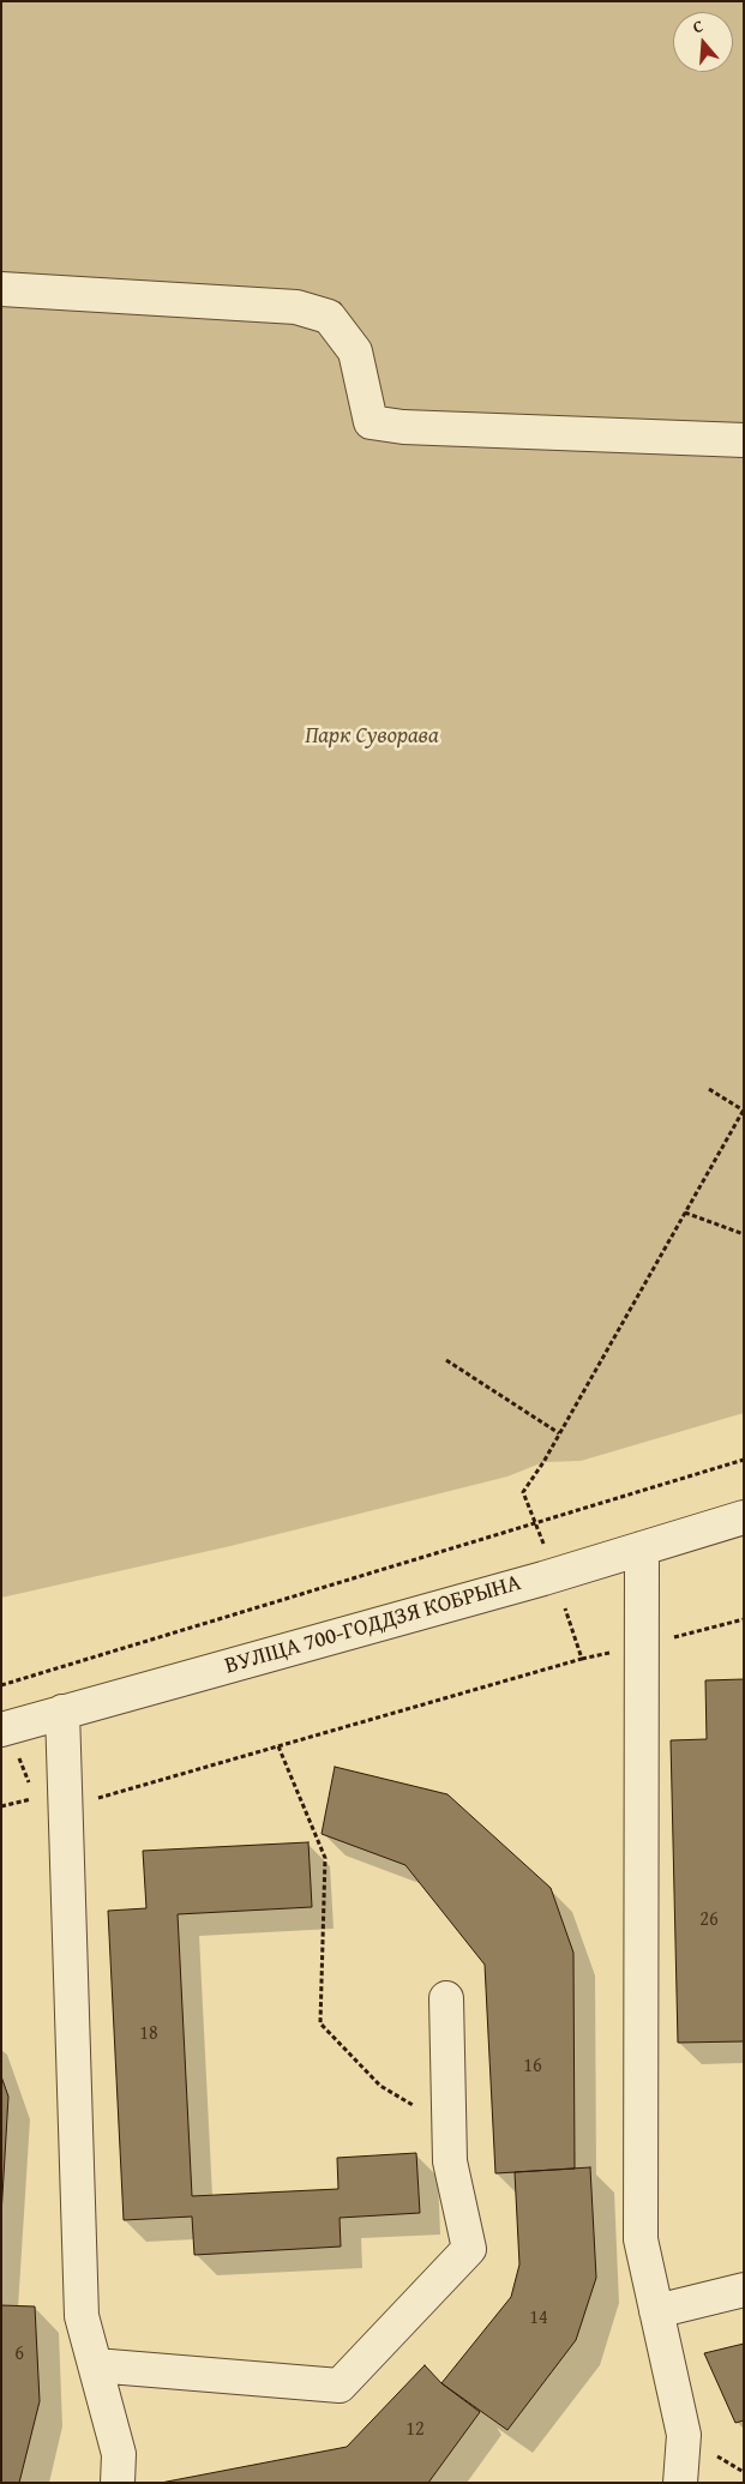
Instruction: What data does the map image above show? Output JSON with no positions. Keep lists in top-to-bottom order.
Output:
{
  "streets": {
    "street": ["ВУЛІЦА 700-ГОДДЗЯ КОБРЫНА"]
  },
  "parks": ["Парк Суворава"],
  "house_numbers": [
    "26",
    "18",
    "16",
    "14",
    "6",
    "12"
  ],
  "north": "top"
}
